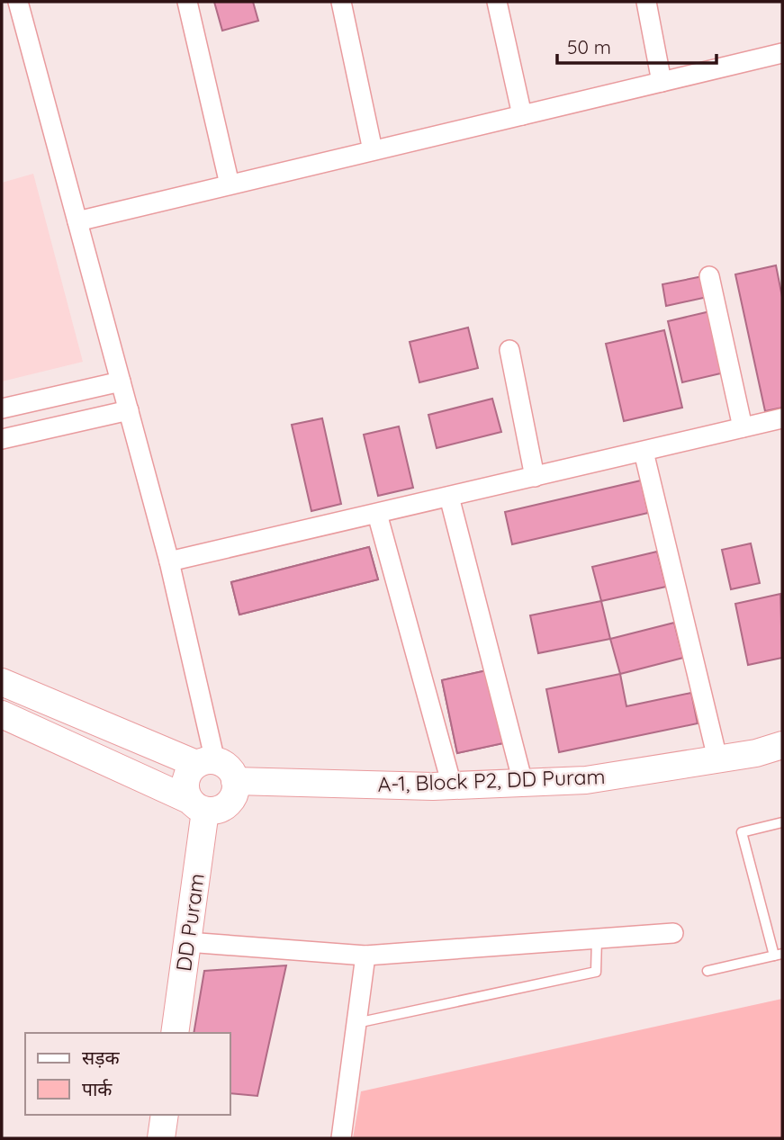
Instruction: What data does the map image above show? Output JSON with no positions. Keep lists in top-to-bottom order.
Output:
{
  "streets": {
    "street": ["A-1, Block P2, DD Puram", "DD Puram"]
  },
  "crossings": [
    ["A-1, Block P2, DD Puram", "DD Puram"]
  ],
  "legend": ["सड़क", "पार्क"],
  "scale_bar": "50 m"
}
